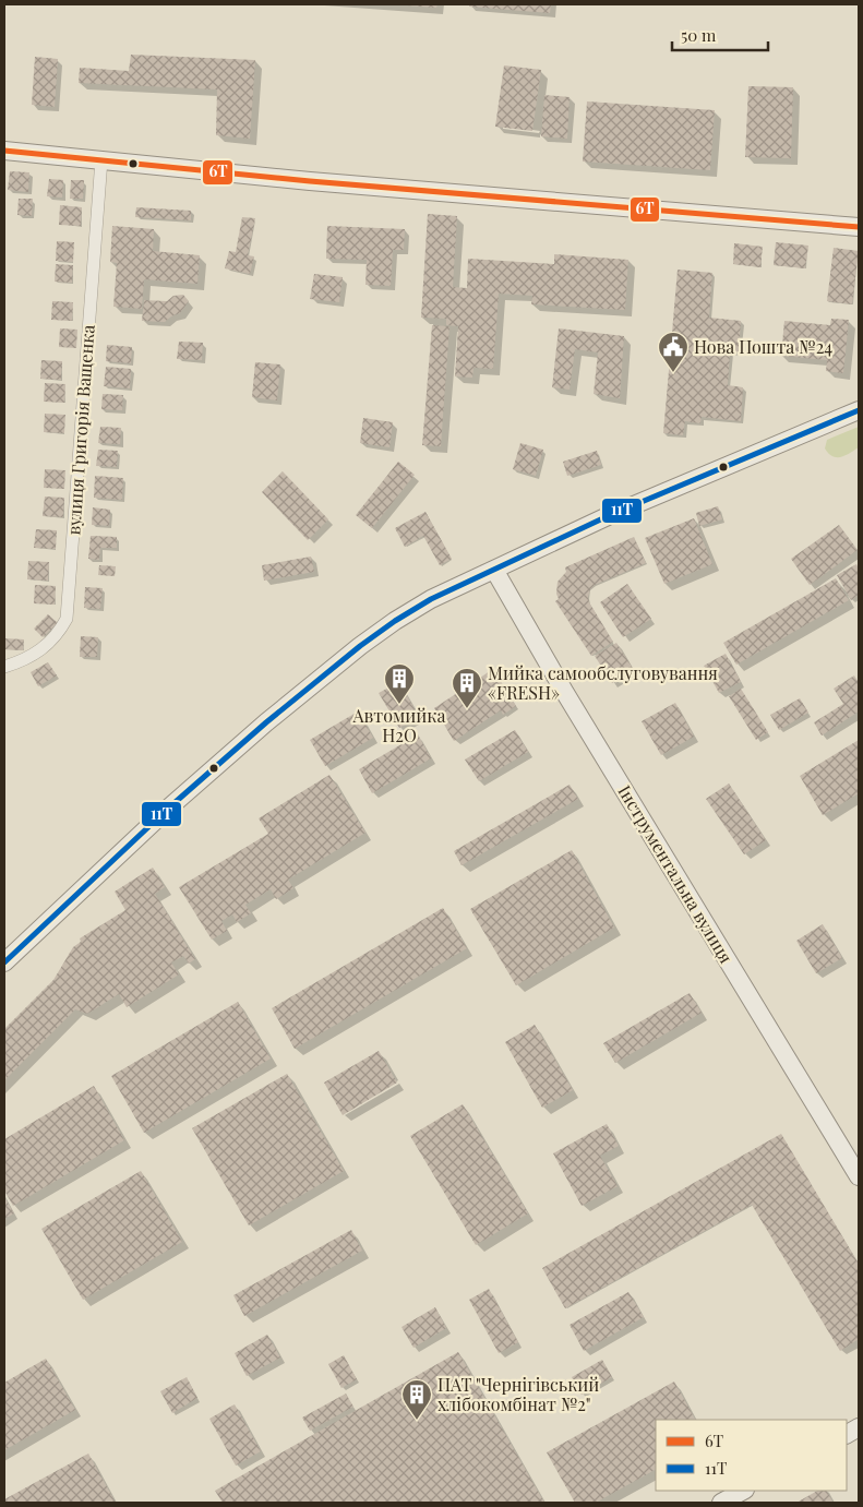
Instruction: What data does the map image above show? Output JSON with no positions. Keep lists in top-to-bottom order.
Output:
{
  "streets": {
    "main road": ["Інструментальна вулиця"],
    "street": ["вулиця Григорія Ващенка"]
  },
  "places": {
    "public building": ["Нова Пошта №24"],
    "building": ["Автомийка H2O", "Мийка самообслуговування «FRESH»", "ПАТ \"Чернігівський хлібокомбінат №2\""]
  },
  "lines": ["transit line 6Т", "transit line 11Т"],
  "legend": ["6Т", "11Т"],
  "scale_bar": "50 m"
}
